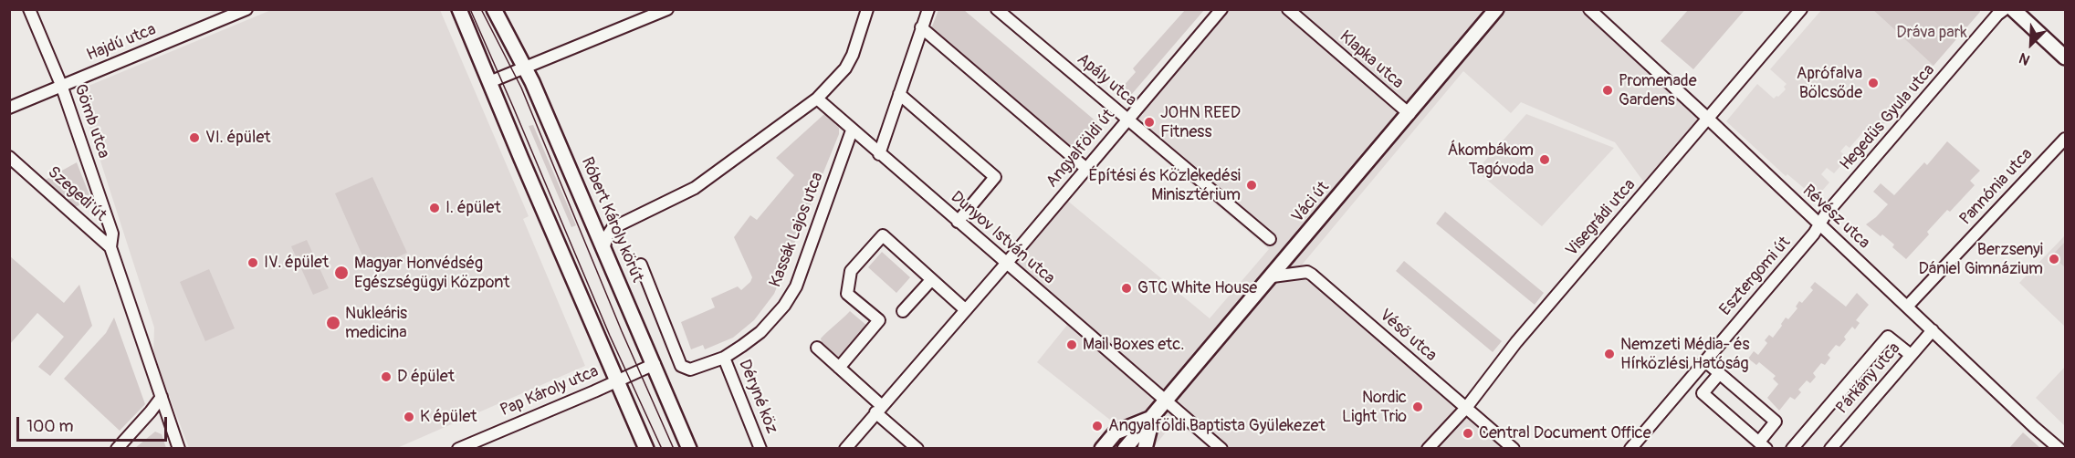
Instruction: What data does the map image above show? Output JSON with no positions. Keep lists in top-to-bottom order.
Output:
{
  "streets": {
    "main road": ["Váci út", "Róbert Károly körút"],
    "street": [
      "Hajdú utca",
      "Klapka utca",
      "Apály utca",
      "Hegedűs Gyula utca",
      "Gömb utca",
      "Angyalföldi út",
      "Pannónia utca",
      "Szegedi út",
      "Révész utca",
      "Visegrádi utca",
      "Kassák Lajos utca",
      "Dunyov István utca",
      "Esztergomi út",
      "Véső utca",
      "Párkány utca",
      "Pap Károly utca",
      "Déryné köz"
    ]
  },
  "crossings": [
    ["Hajdú utca", "Gömb utca"],
    ["Klapka utca", "Váci út"],
    ["Apály utca", "Angyalföldi út"],
    ["Hegedűs Gyula utca", "Révész utca"],
    ["Hegedűs Gyula utca", "Esztergomi út"],
    ["Gömb utca", "Szegedi út"],
    ["Angyalföldi út", "Dunyov István utca"],
    ["Pannónia utca", "Révész utca"],
    ["Váci út", "Dunyov István utca"],
    ["Váci út", "Véső utca"],
    ["Révész utca", "Visegrádi utca"],
    ["Révész utca", "Esztergomi út"],
    ["Révész utca", "Párkány utca"],
    ["Visegrádi utca", "Véső utca"],
    ["Róbert Károly körút", "Pap Károly utca"],
    ["Kassák Lajos utca", "Dunyov István utca"],
    ["Kassák Lajos utca", "Déryné köz"]
  ],
  "parks": ["Dráva park"],
  "places": [
    "Aprófalva Bölcsőde",
    "Promenade Gardens",
    "JOHN REED Fitness",
    "VI. épület",
    "Ákombákom Tagóvoda",
    "Építési és Közlekedési Minisztérium",
    "I. épület",
    "Berzsenyi Dániel Gimnázium",
    "IV. épület",
    "Magyar Honvédség Egészségügyi Központ",
    "GTC White House",
    "Nukleáris medicina",
    "Mail Boxes etc.",
    "Nemzeti Média- és Hírközlési Hatóság",
    "D épület",
    "Nordic Light Trio",
    "K épület",
    "Angyalföldi Baptista Gyülekezet",
    "Central Document Office"
  ],
  "scale_bar": "100 m",
  "north": "bottom left"
}
